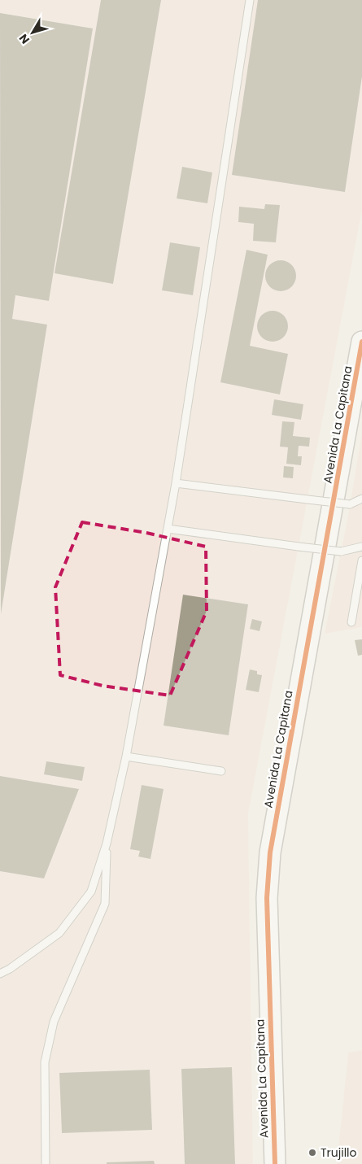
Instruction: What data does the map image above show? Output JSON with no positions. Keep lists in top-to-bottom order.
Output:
{
  "streets": {
    "street": ["Avenida La Capitana"]
  },
  "places": ["Trujillo"],
  "north": "bottom left"
}
